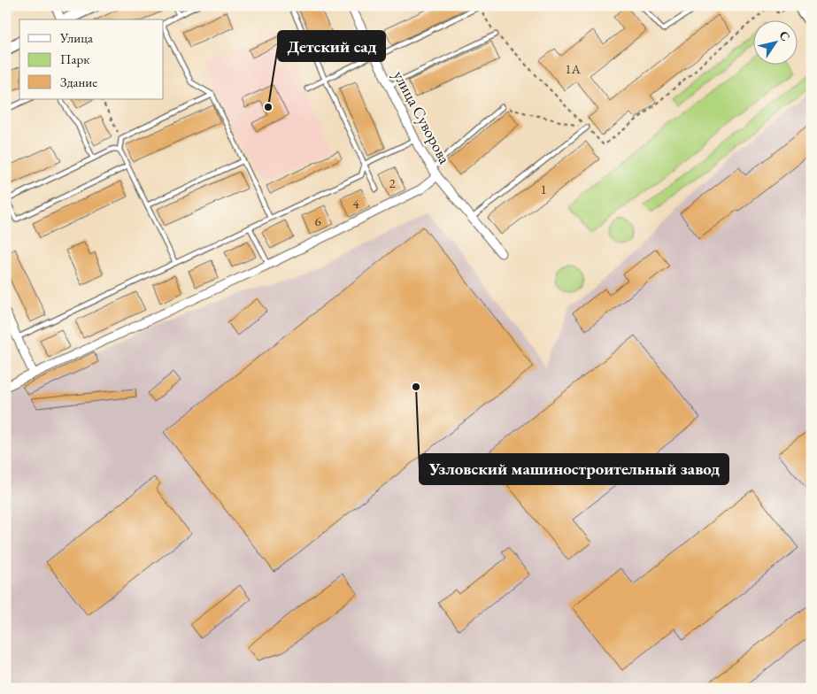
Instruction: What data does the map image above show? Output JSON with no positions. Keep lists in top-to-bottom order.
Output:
{
  "streets": {
    "street": ["улица Суворова"]
  },
  "places": ["Детский сад", "Узловский машиностроительный завод"],
  "house_numbers": [
    "1А",
    "2",
    "1",
    "4",
    "6"
  ],
  "legend": ["Улица", "Парк", "Здание"],
  "north": "top right"
}
